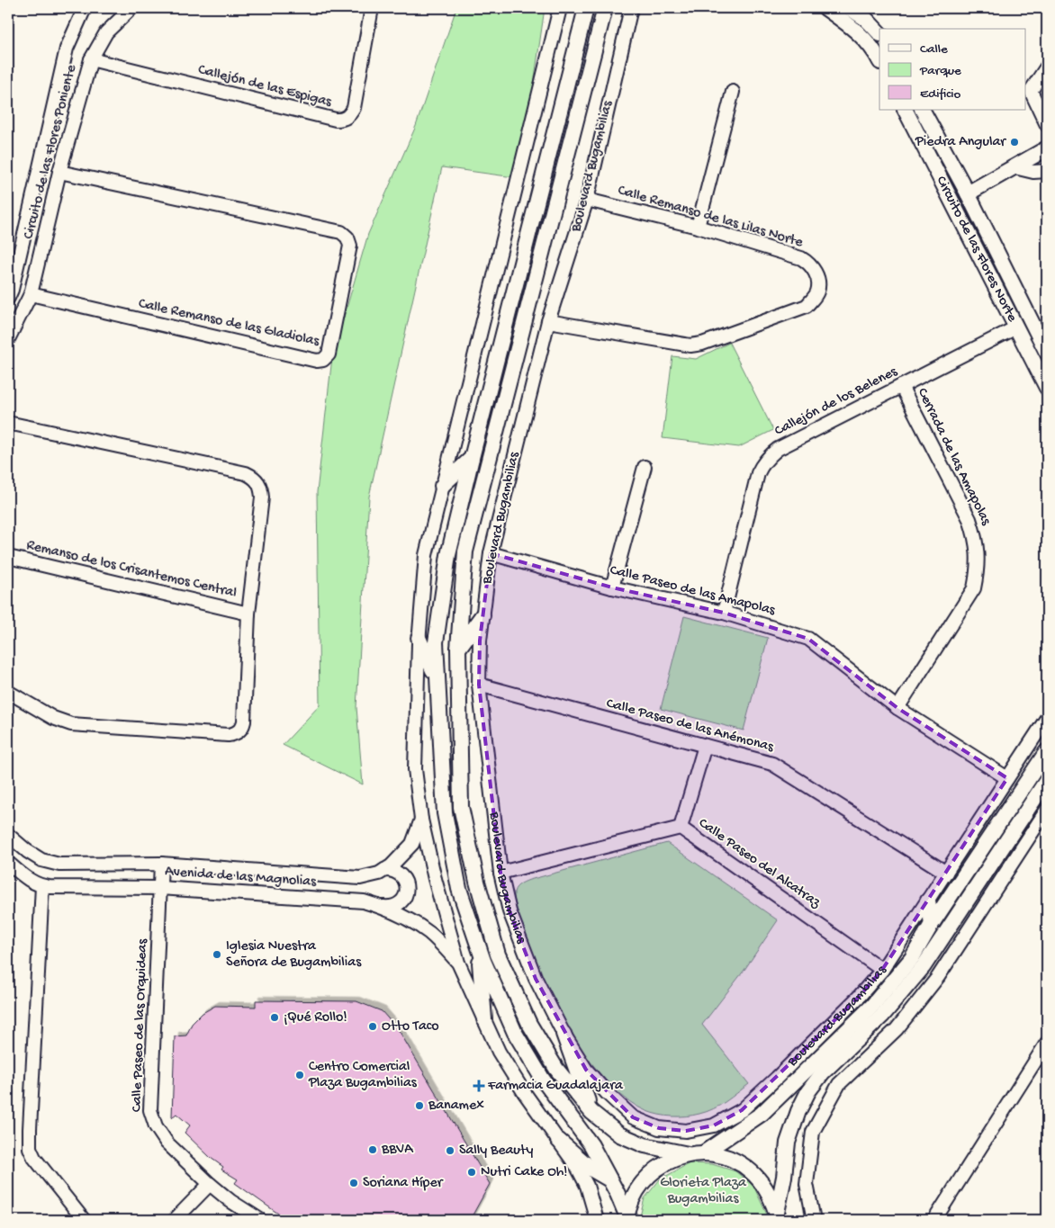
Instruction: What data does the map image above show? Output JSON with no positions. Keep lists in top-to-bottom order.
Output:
{
  "streets": {
    "street": [
      "Callejón de las Espigas",
      "Circuito de las Flores Poniente",
      "Boulevard Bugambilias",
      "Calle Remanso de las Lilas Norte",
      "Circuito de las Flores Norte",
      "Calle Remanso de las Gladiolas",
      "Callejón de los Belenes",
      "Cerrada de las Amapolas",
      "Remanso de los Crisantemos Central",
      "Calle Paseo de las Amapolas",
      "Calle Paseo de las Anémonas",
      "Calle Paseo del Alcatraz",
      "Avenida de las Magnolias",
      "Calle Paseo de las Orquideas"
    ]
  },
  "crossings": [
    ["Callejón de las Espigas", "Circuito de las Flores Poniente"],
    ["Circuito de las Flores Poniente", "Calle Remanso de las Gladiolas"],
    ["Boulevard Bugambilias", "Calle Remanso de las Lilas Norte"],
    ["Boulevard Bugambilias", "Calle Paseo de las Amapolas"],
    ["Boulevard Bugambilias", "Calle Paseo de las Anémonas"],
    ["Boulevard Bugambilias", "Calle Paseo del Alcatraz"],
    ["Circuito de las Flores Norte", "Callejón de los Belenes"],
    ["Callejón de los Belenes", "Cerrada de las Amapolas"],
    ["Callejón de los Belenes", "Calle Paseo de las Amapolas"],
    ["Cerrada de las Amapolas", "Calle Paseo de las Amapolas"],
    ["Avenida de las Magnolias", "Calle Paseo de las Orquideas"]
  ],
  "parks": ["Glorieta Plaza Bugambilias"],
  "places": {
    "other": [
      "Piedra Angular",
      "Iglesia Nuestra Señora de Bugambilias",
      "¡Qué Rollo!",
      "Otto Taco",
      "Centro Comercial Plaza Bugambilias",
      "Banamex",
      "BBVA",
      "Sally Beauty",
      "Nutri Cake Oh!",
      "Soriana Híper"
    ],
    "health": ["Farmacia Guadalajara"]
  },
  "legend": ["Calle", "Parque", "Edificio"]
}
